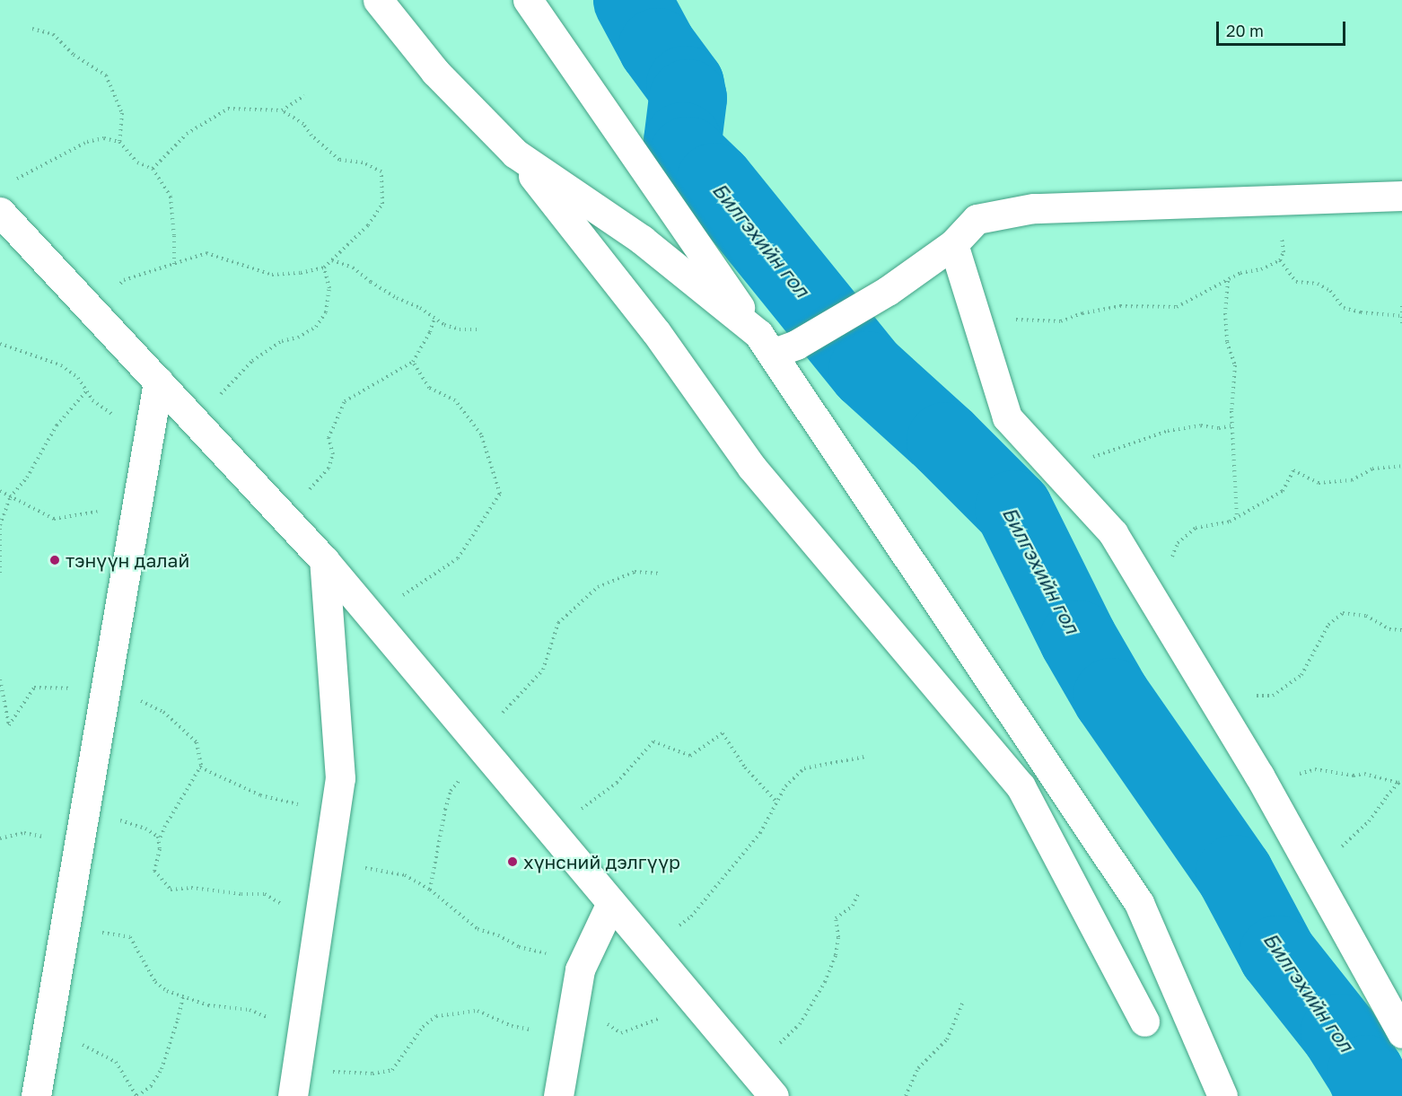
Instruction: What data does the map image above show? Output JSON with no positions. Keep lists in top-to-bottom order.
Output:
{
  "water": ["Билгэхийн гол"],
  "places": ["тэнүүн далай", "хүнсний дэлгүүр"],
  "scale_bar": "20 m"
}
